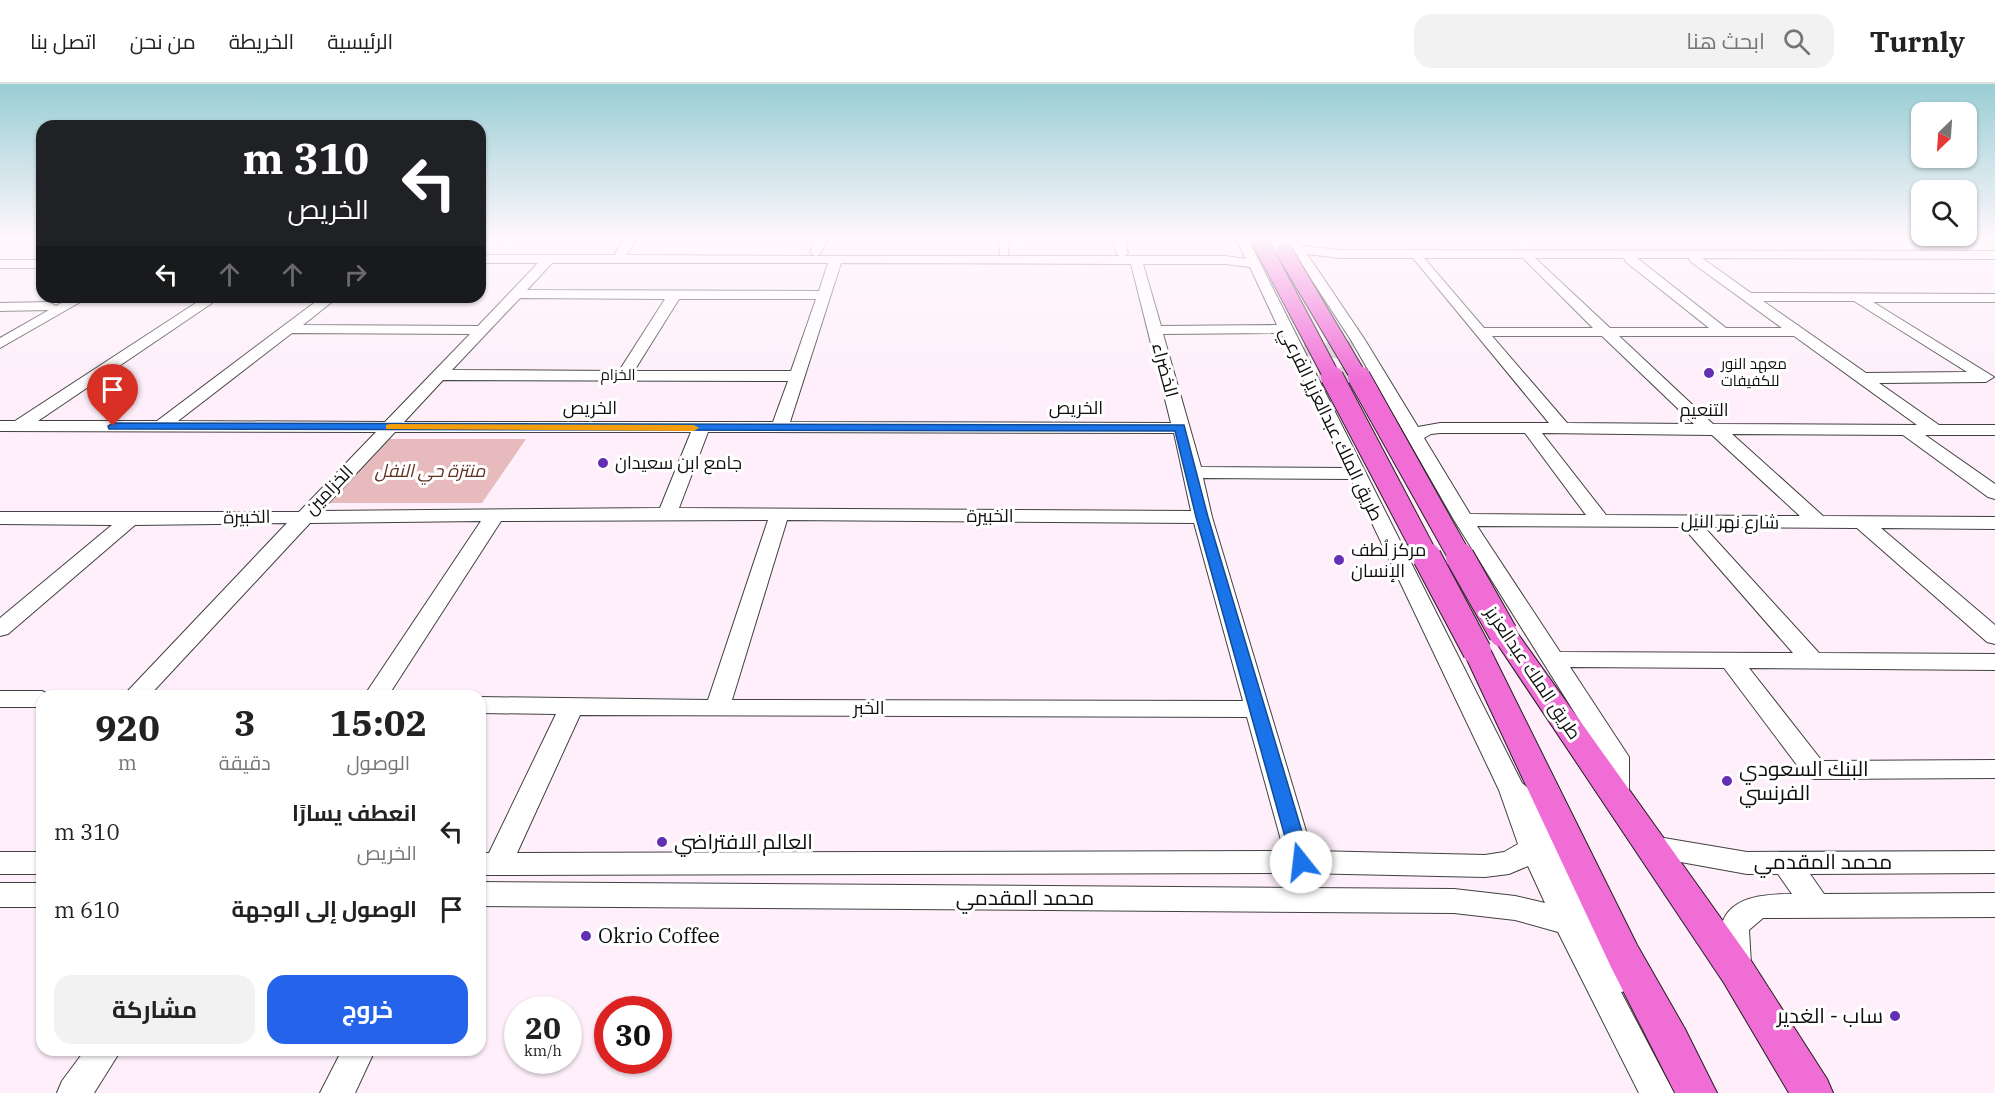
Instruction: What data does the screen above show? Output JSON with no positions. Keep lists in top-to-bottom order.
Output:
{
  "streets": {
    "main road": ["طريق الملك عبدالعزيز"],
    "street": [
      "الخضراء",
      "الخزام",
      "الخريص",
      "التنعيم",
      "طريق الملك عبدالعزيز الفرعي",
      "الخزامين",
      "الخبيرة",
      "شارع نهر النيل",
      "الخبر",
      "محمد المقدمي"
    ]
  },
  "crossings": [
    ["الخضراء", "الخريص"],
    ["الخضراء", "الخبيرة"],
    ["الخضراء", "الخبر"],
    ["الخضراء", "محمد المقدمي"],
    ["الخزام", "الخزامين"],
    ["الخريص", "الخزامين"],
    ["طريق الملك عبدالعزيز الفرعي", "طريق الملك عبدالعزيز"],
    ["الخزامين", "الخبيرة"],
    ["طريق الملك عبدالعزيز", "محمد المقدمي"]
  ],
  "parks": ["منتزة حي النفل"],
  "places": [
    "معهد النور للكفيفات",
    "جامع ابن سعيدان",
    "مركز لُطف الإنسان",
    "البنك السعودي الفرنسي",
    "العالم الافتراضي",
    "Okrio Coffee",
    "ساب - الغدير"
  ],
  "north": "bottom left",
  "page": {
    "header": "Turnly",
    "search": "ابحث هنا",
    "nav": [
      "الرئيسية",
      "الخريطة",
      "من نحن",
      "اتصل بنا"
    ],
    "turn": ["310 m", "الخريص"],
    "eta": [
      "15:02",
      "الوصول",
      "3",
      "دقيقة",
      "920",
      "m"
    ],
    "list": [
      {
        "name": "انعطف يسارًا",
        "note": "الخريص",
        "value": "310 m"
      },
      {
        "name": "الوصول إلى الوجهة",
        "value": "610 m"
      }
    ],
    "buttons": ["خروج", "مشاركة"],
    "speed": "20 km/h",
    "limit": "30"
  }
}
